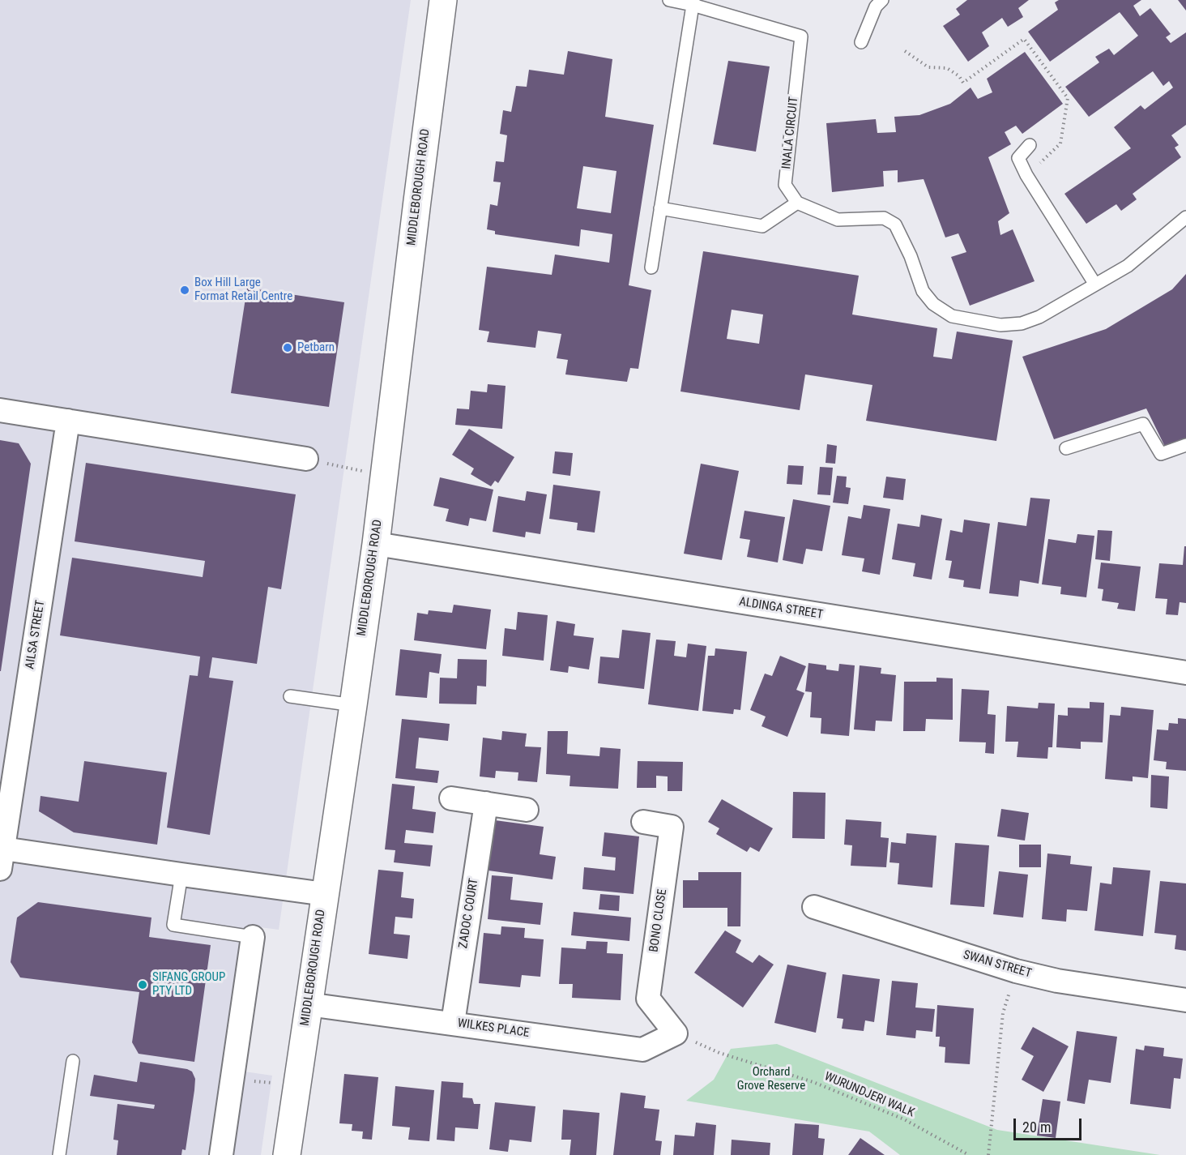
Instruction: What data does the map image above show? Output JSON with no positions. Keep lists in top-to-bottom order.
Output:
{
  "streets": {
    "main road": ["MIDDLEBOROUGH ROAD"],
    "street": [
      "ALDINGA STREET",
      "AILSA STREET",
      "ZADOC COURT",
      "BONO CLOSE",
      "SWAN STREET",
      "WILKES PLACE"
    ],
    "lane": ["INALA CIRCUIT"],
    "path": ["WURUNDJERI WALK"]
  },
  "crossings": [
    ["MIDDLEBOROUGH ROAD", "ALDINGA STREET"],
    ["MIDDLEBOROUGH ROAD", "AILSA STREET"],
    ["MIDDLEBOROUGH ROAD", "WILKES PLACE"],
    ["ZADOC COURT", "WILKES PLACE"],
    ["BONO CLOSE", "WILKES PLACE"],
    ["BONO CLOSE", "WURUNDJERI WALK"],
    ["WILKES PLACE", "WURUNDJERI WALK"]
  ],
  "parks": ["Orchard Grove Reserve"],
  "places": ["Box Hill Large Format Retail Centre", "Petbarn", "SIFANG GROUP PTY LTD"],
  "scale_bar": "20 m"
}
